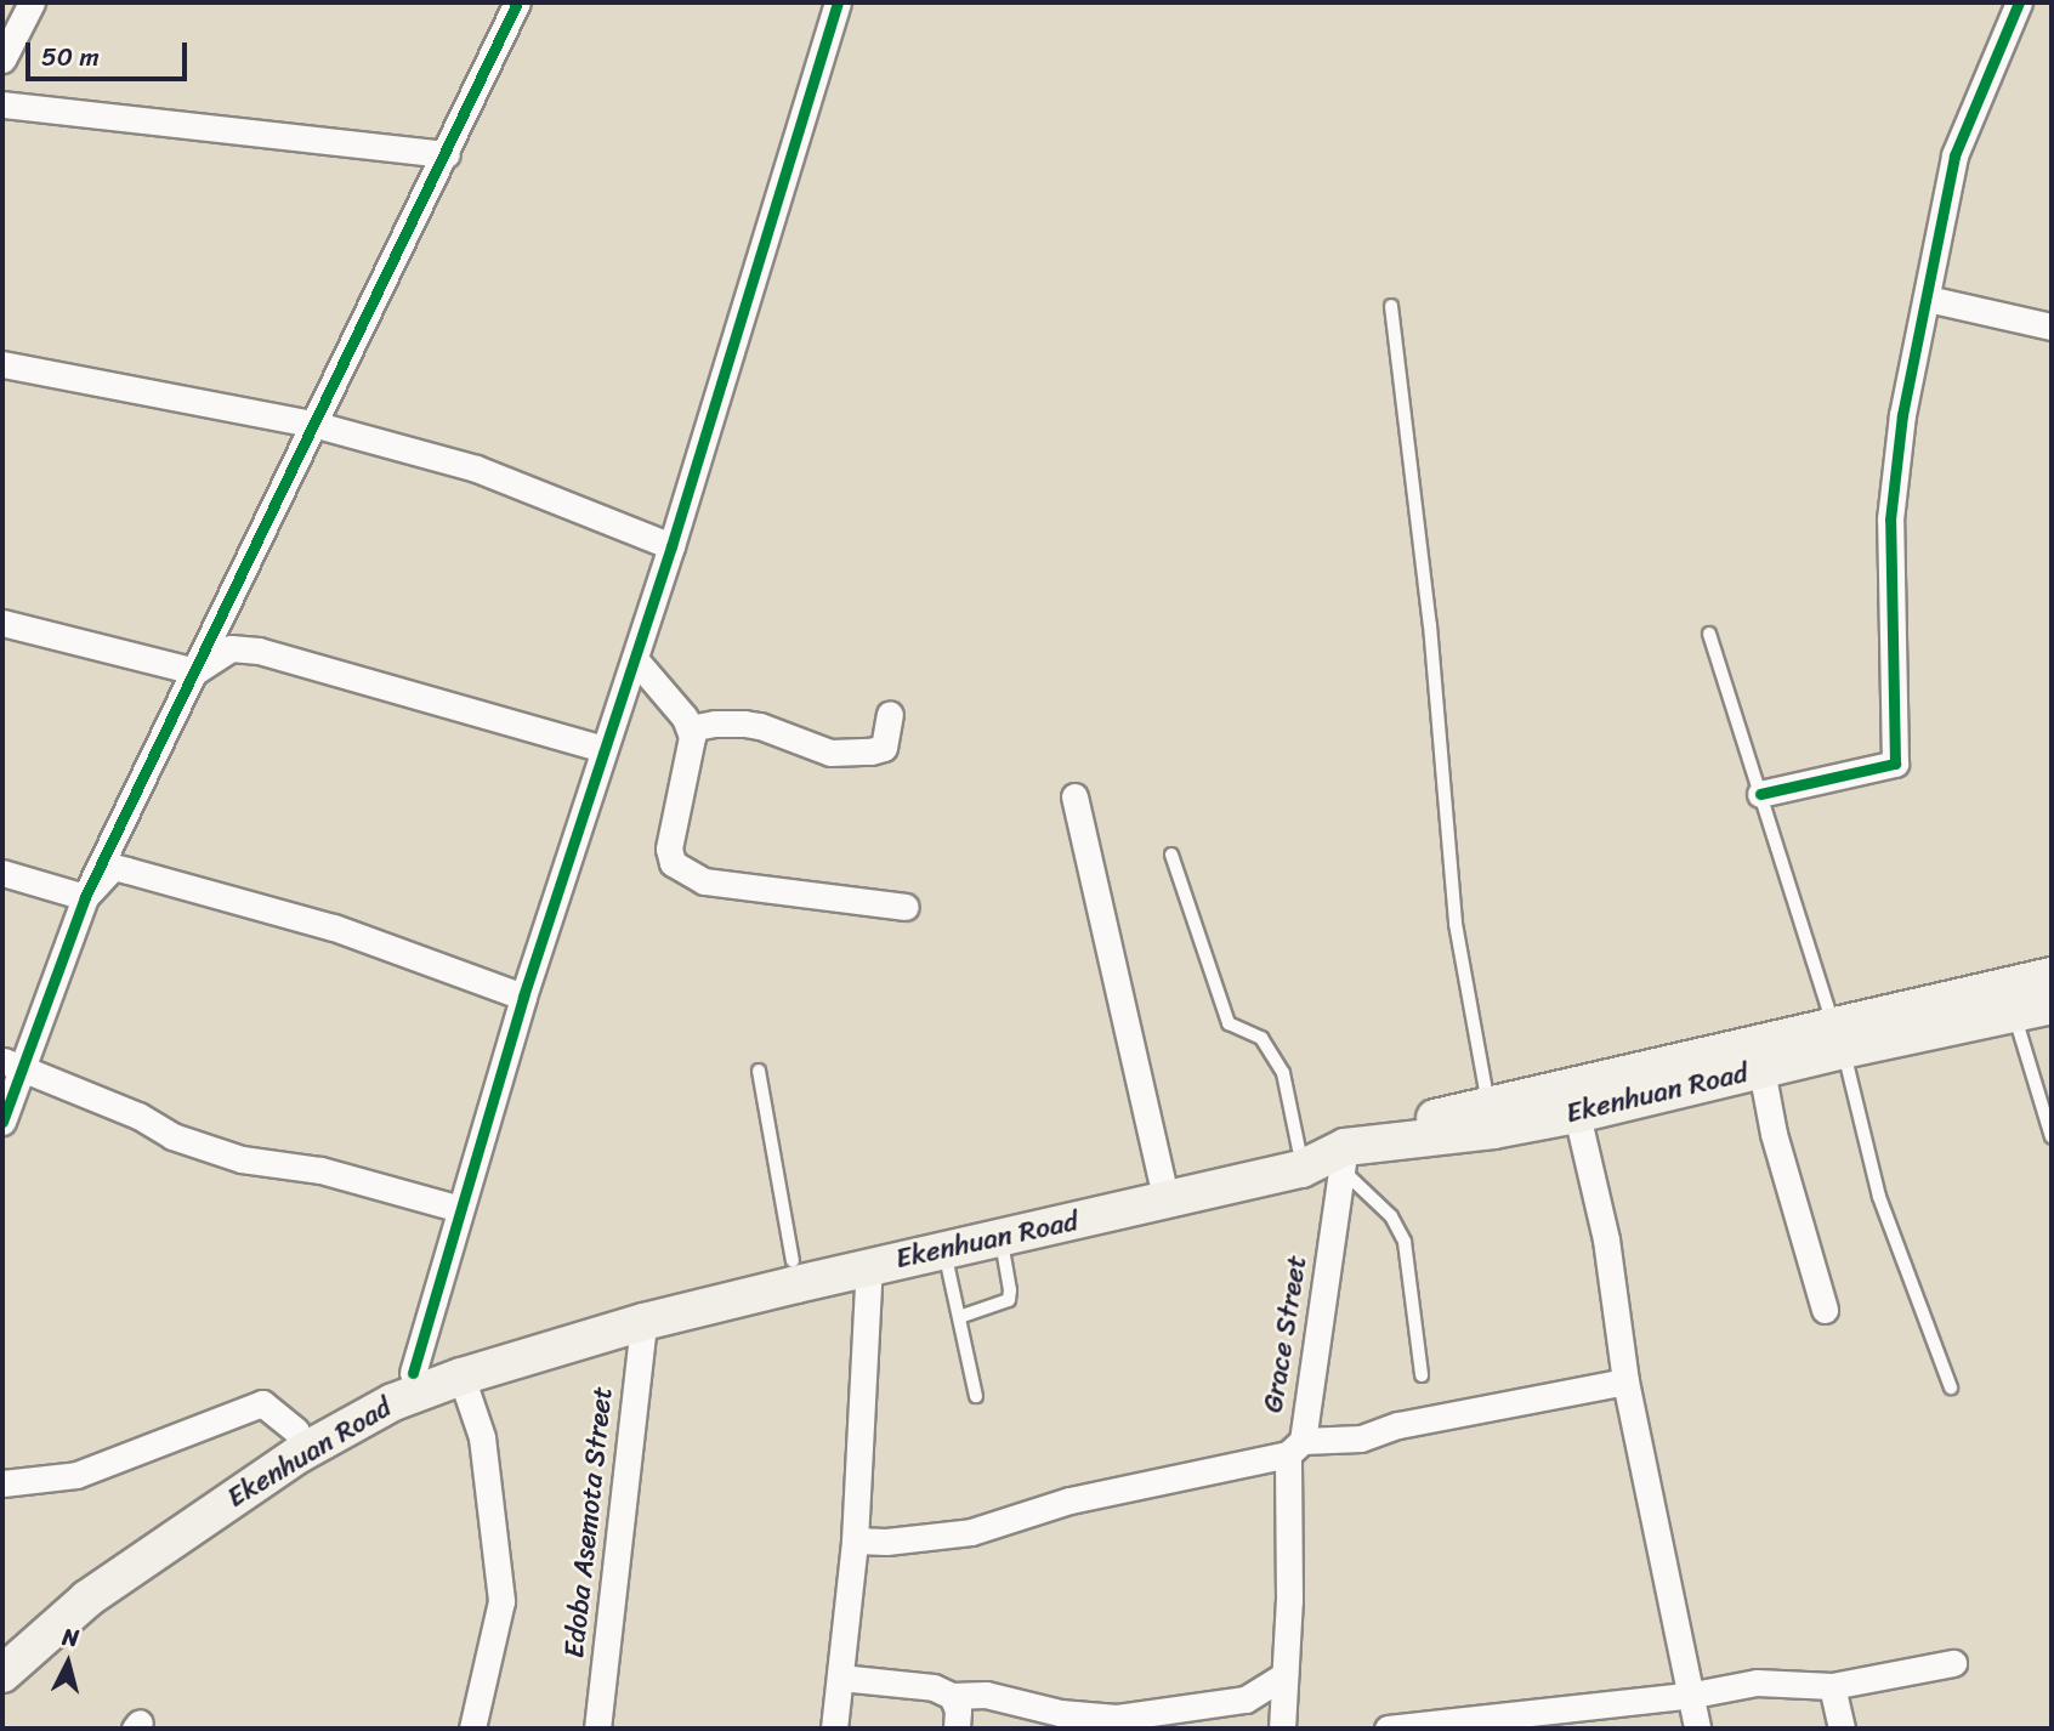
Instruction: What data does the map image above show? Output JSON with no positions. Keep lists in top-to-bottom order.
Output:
{
  "streets": {
    "main road": ["Ekenhuan Road"],
    "street": ["Grace Street", "Edoba Asemota Street"]
  },
  "crossings": [
    ["Ekenhuan Road", "Grace Street"],
    ["Ekenhuan Road", "Edoba Asemota Street"]
  ],
  "scale_bar": "50 m",
  "north": "top"
}
